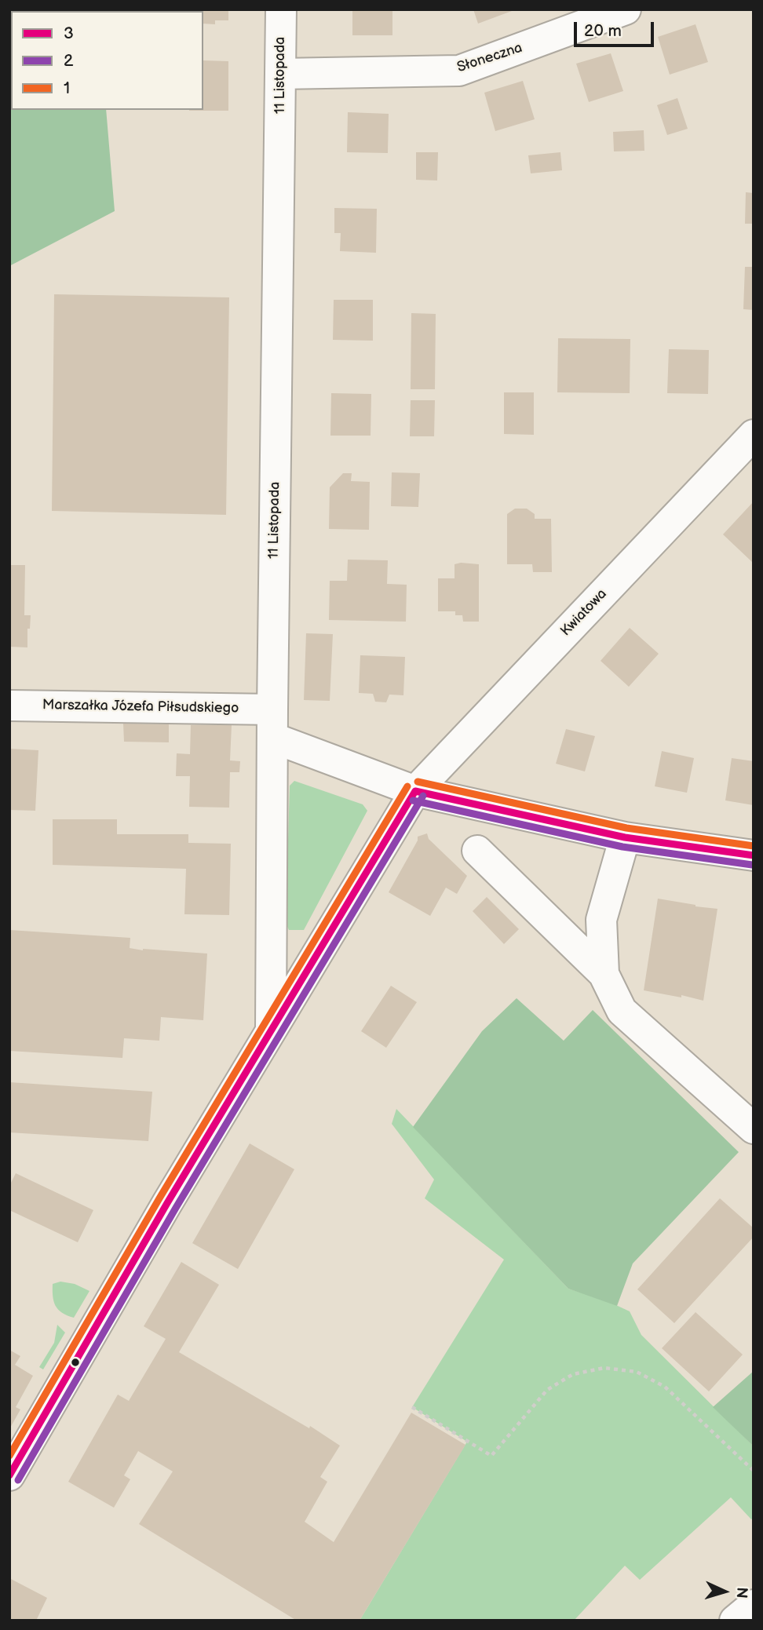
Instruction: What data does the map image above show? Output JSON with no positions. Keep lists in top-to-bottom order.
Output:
{
  "streets": {
    "street": [
      "Słoneczna",
      "11 Listopada",
      "Kwiatowa",
      "Marszałka Józefa Piłsudskiego"
    ]
  },
  "crossings": [
    ["Słoneczna", "11 Listopada"],
    ["11 Listopada", "Kwiatowa"],
    ["11 Listopada", "Marszałka Józefa Piłsudskiego"],
    ["Kwiatowa", "Marszałka Józefa Piłsudskiego"]
  ],
  "lines": ["transit line 1", "transit line 3", "transit line 2"],
  "legend": ["3", "2", "1"],
  "scale_bar": "20 m",
  "north": "right"
}
